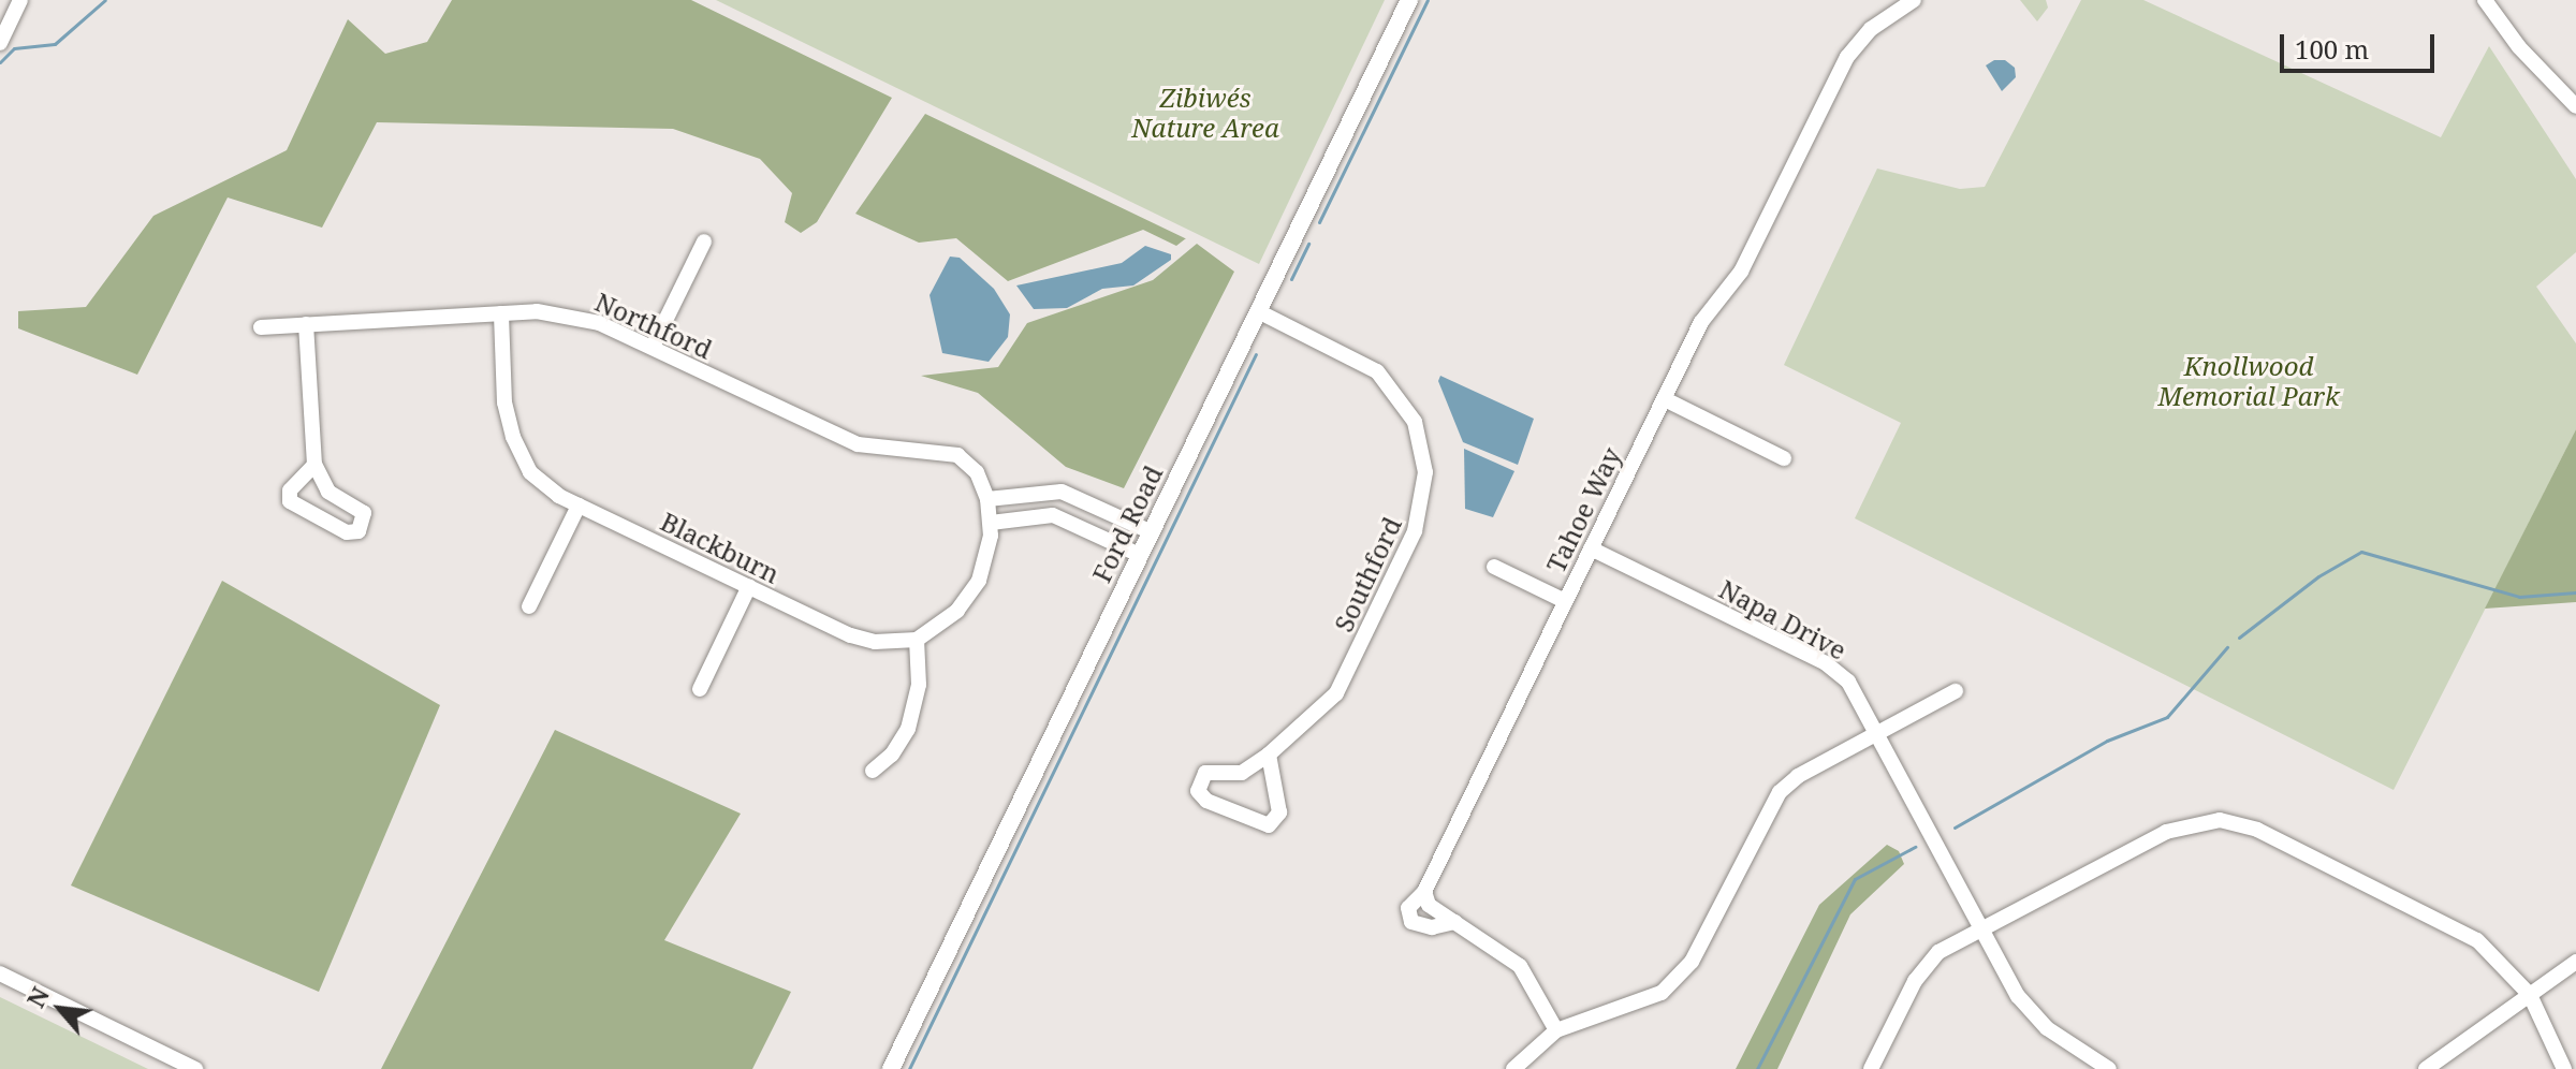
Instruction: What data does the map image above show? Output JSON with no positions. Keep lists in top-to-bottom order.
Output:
{
  "streets": {
    "main road": ["Ford Road"],
    "street": [
      "Northford",
      "Tahoe Way",
      "Blackburn",
      "Southford",
      "Napa Drive"
    ]
  },
  "crossings": [
    ["Northford", "Blackburn"],
    ["Tahoe Way", "Napa Drive"],
    ["Ford Road", "Southford"]
  ],
  "parks": ["Zibiwés Nature Area", "Knollwood Memorial Park"],
  "scale_bar": "100 m",
  "north": "top left"
}
